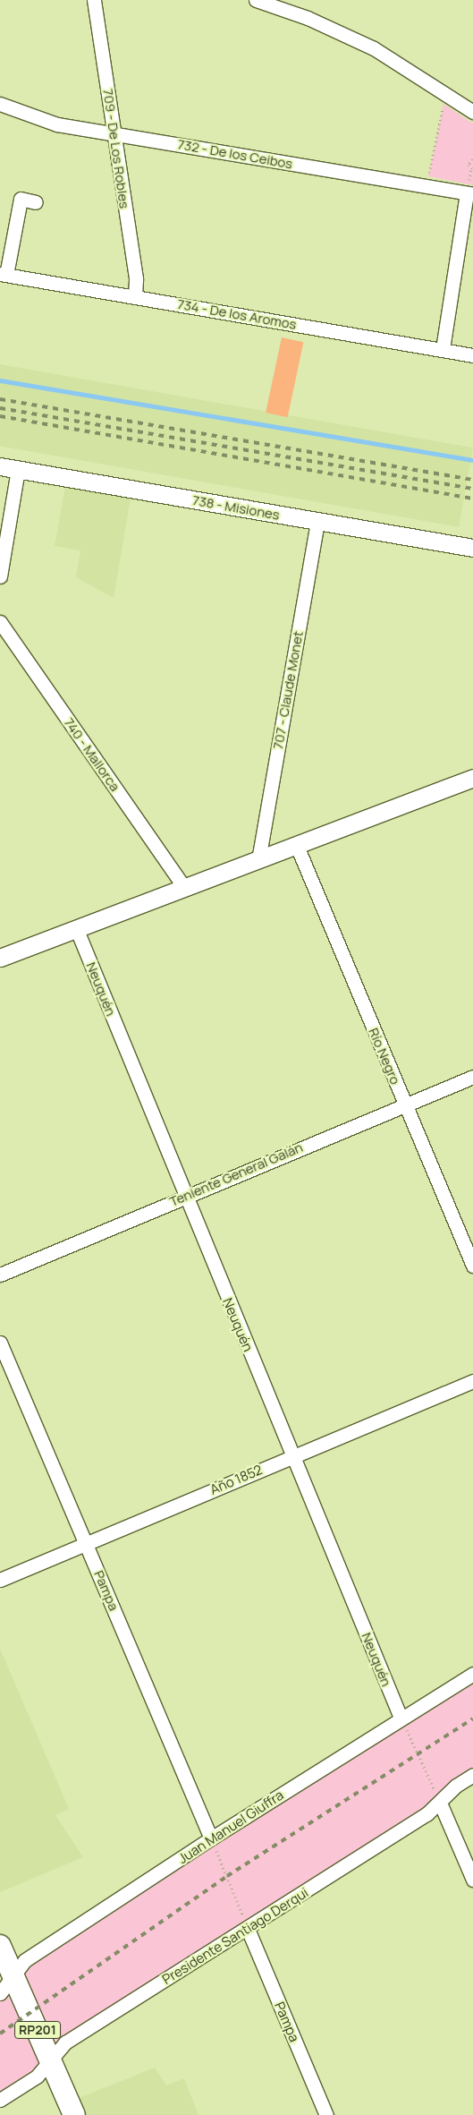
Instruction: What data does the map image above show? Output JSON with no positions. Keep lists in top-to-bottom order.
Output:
{
  "streets": {
    "main road": ["RP201"],
    "street": [
      "709 - De Los Robles",
      "732 - De los Ceibos",
      "734 - De los Aromos",
      "738 - Misiones",
      "707 - Claude Monet",
      "740 - Mallorca",
      "Neuquén",
      "Río Negro",
      "Teniente General Galán",
      "Año 1852",
      "Pampa",
      "Juan Manuel Giuffra",
      "Presidente Santiago Derqui"
    ]
  },
  "crossings": [
    ["709 - De Los Robles", "732 - De los Ceibos"],
    ["709 - De Los Robles", "734 - De los Aromos"],
    ["738 - Misiones", "707 - Claude Monet"],
    ["Neuquén", "Teniente General Galán"],
    ["Neuquén", "Año 1852"],
    ["Neuquén", "Juan Manuel Giuffra"],
    ["Río Negro", "Teniente General Galán"],
    ["Año 1852", "Pampa"],
    ["Pampa", "Juan Manuel Giuffra"],
    ["Pampa", "Presidente Santiago Derqui"],
    ["Juan Manuel Giuffra", "RP201"],
    ["Presidente Santiago Derqui", "RP201"]
  ]
}
